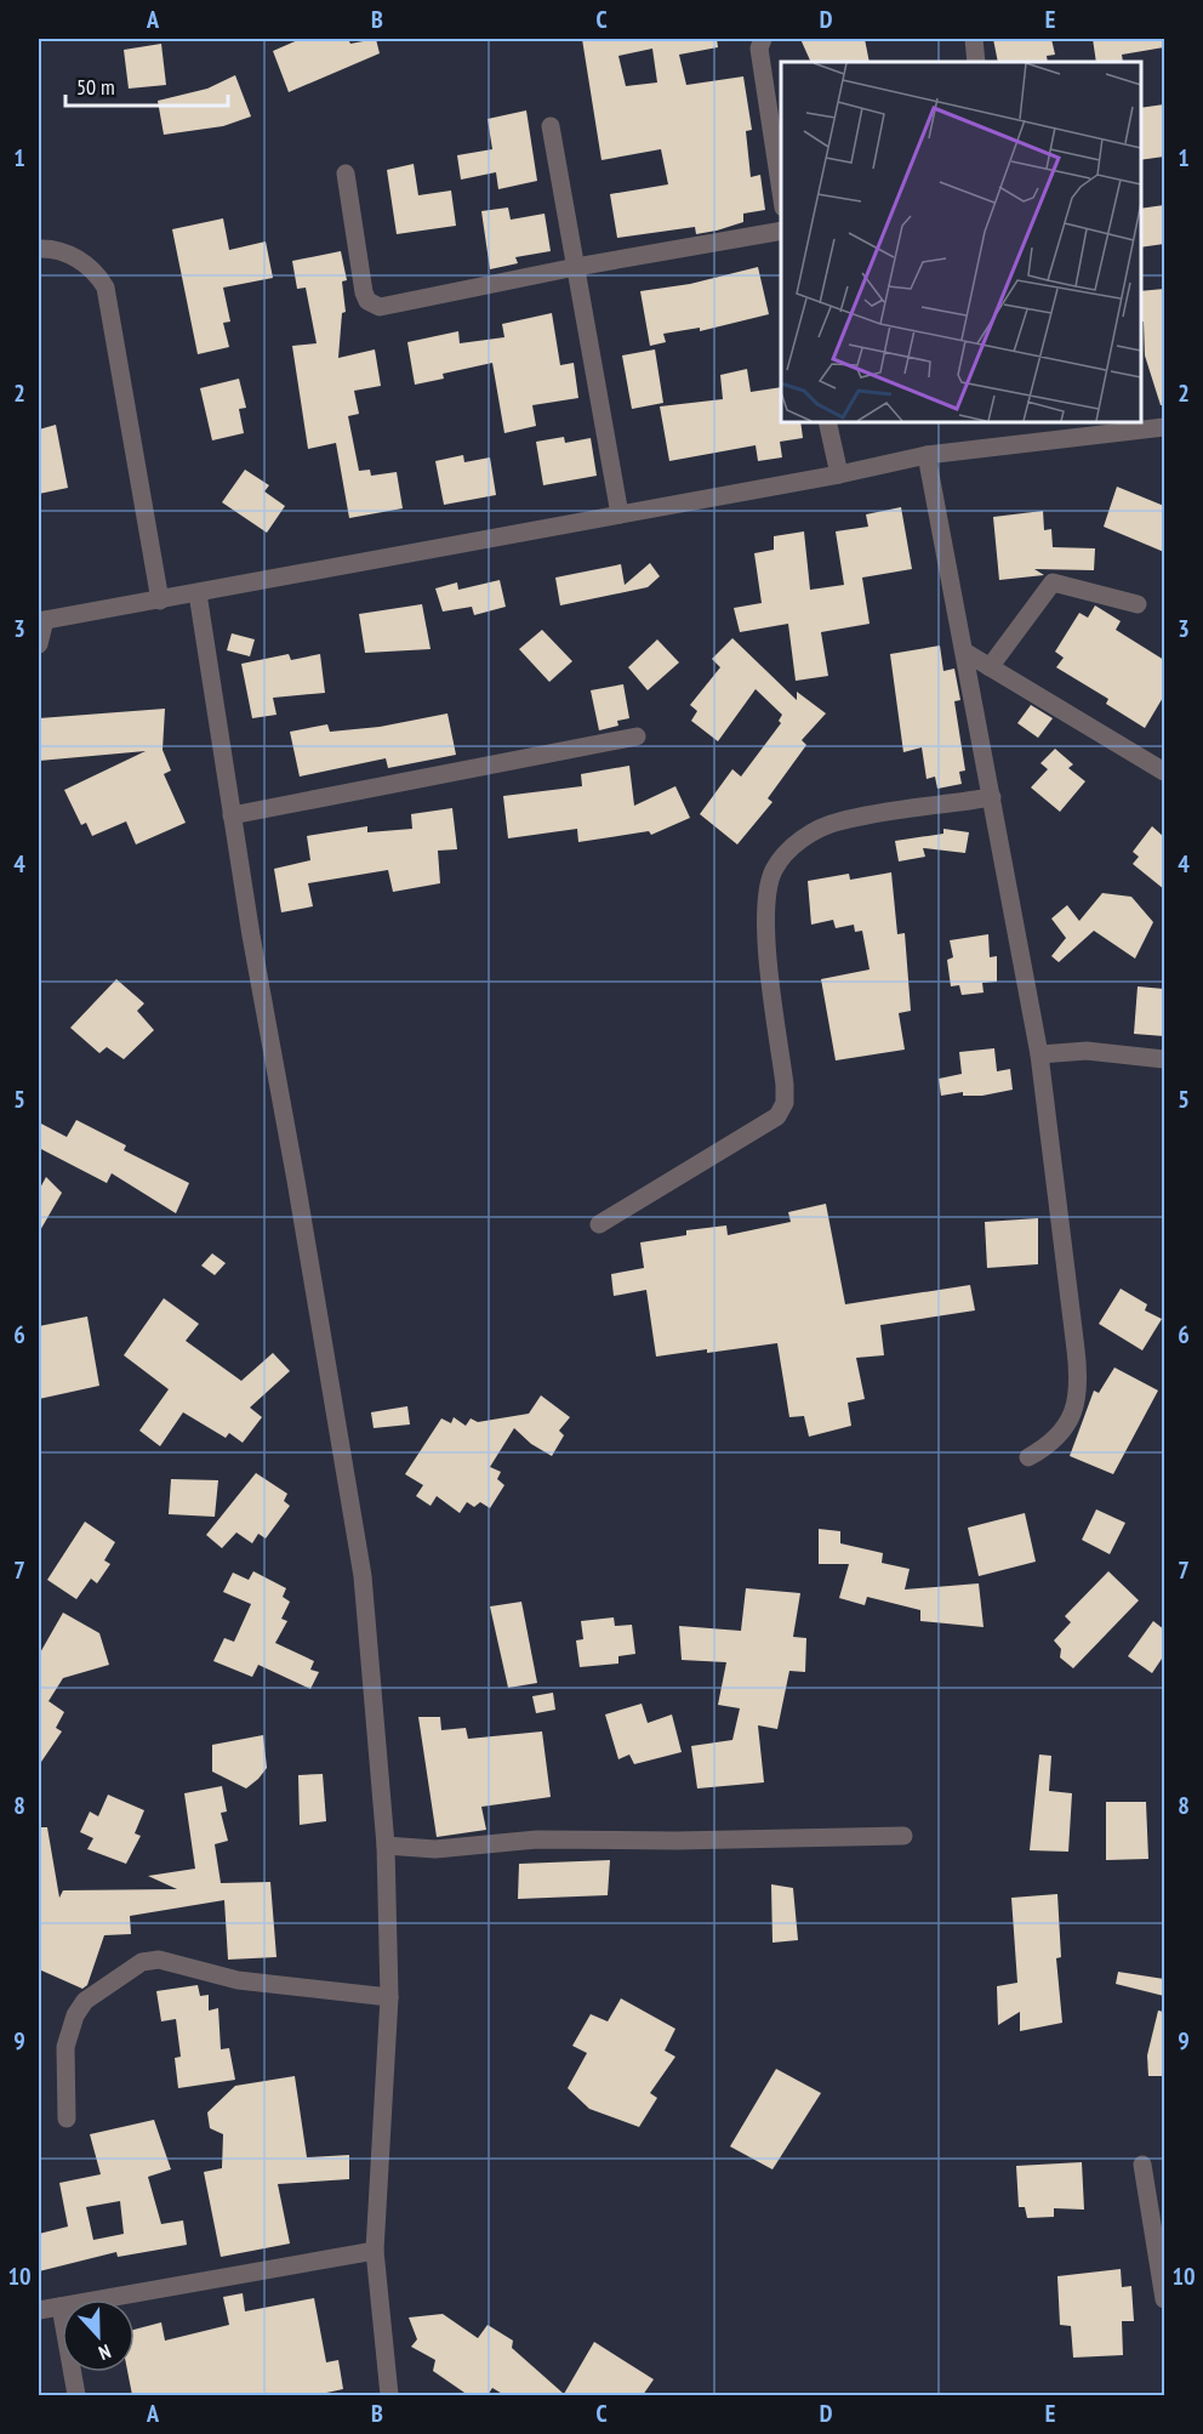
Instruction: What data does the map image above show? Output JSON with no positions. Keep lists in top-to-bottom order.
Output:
{
  "scale_bar": "50 m",
  "north": "bottom",
  "grid": {
    "columns": [
      "A",
      "B",
      "C",
      "D",
      "E"
    ],
    "rows": [
      "1",
      "2",
      "3",
      "4",
      "5",
      "6",
      "7",
      "8",
      "9",
      "10"
    ]
  }
}
